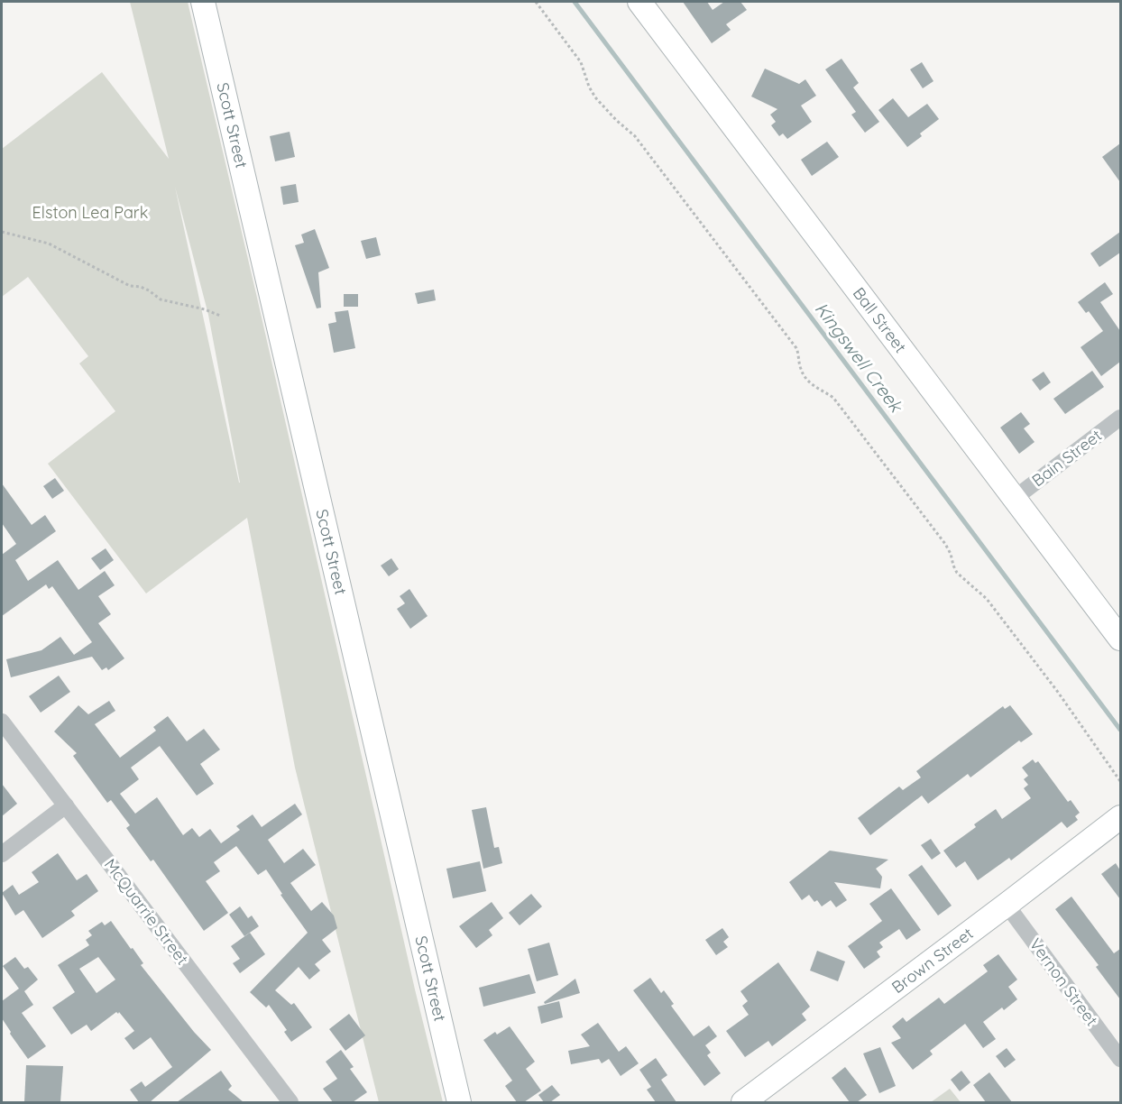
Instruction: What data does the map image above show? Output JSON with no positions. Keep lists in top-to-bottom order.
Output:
{
  "streets": {
    "street": [
      "Scott Street",
      "Ball Street",
      "Bain Street",
      "McQuarrie Street",
      "Brown Street",
      "Vernon Street"
    ]
  },
  "crossings": [
    ["Ball Street", "Bain Street"],
    ["Brown Street", "Vernon Street"]
  ],
  "water": ["Kingswell Creek"],
  "parks": ["Elston Lea Park"]
}
